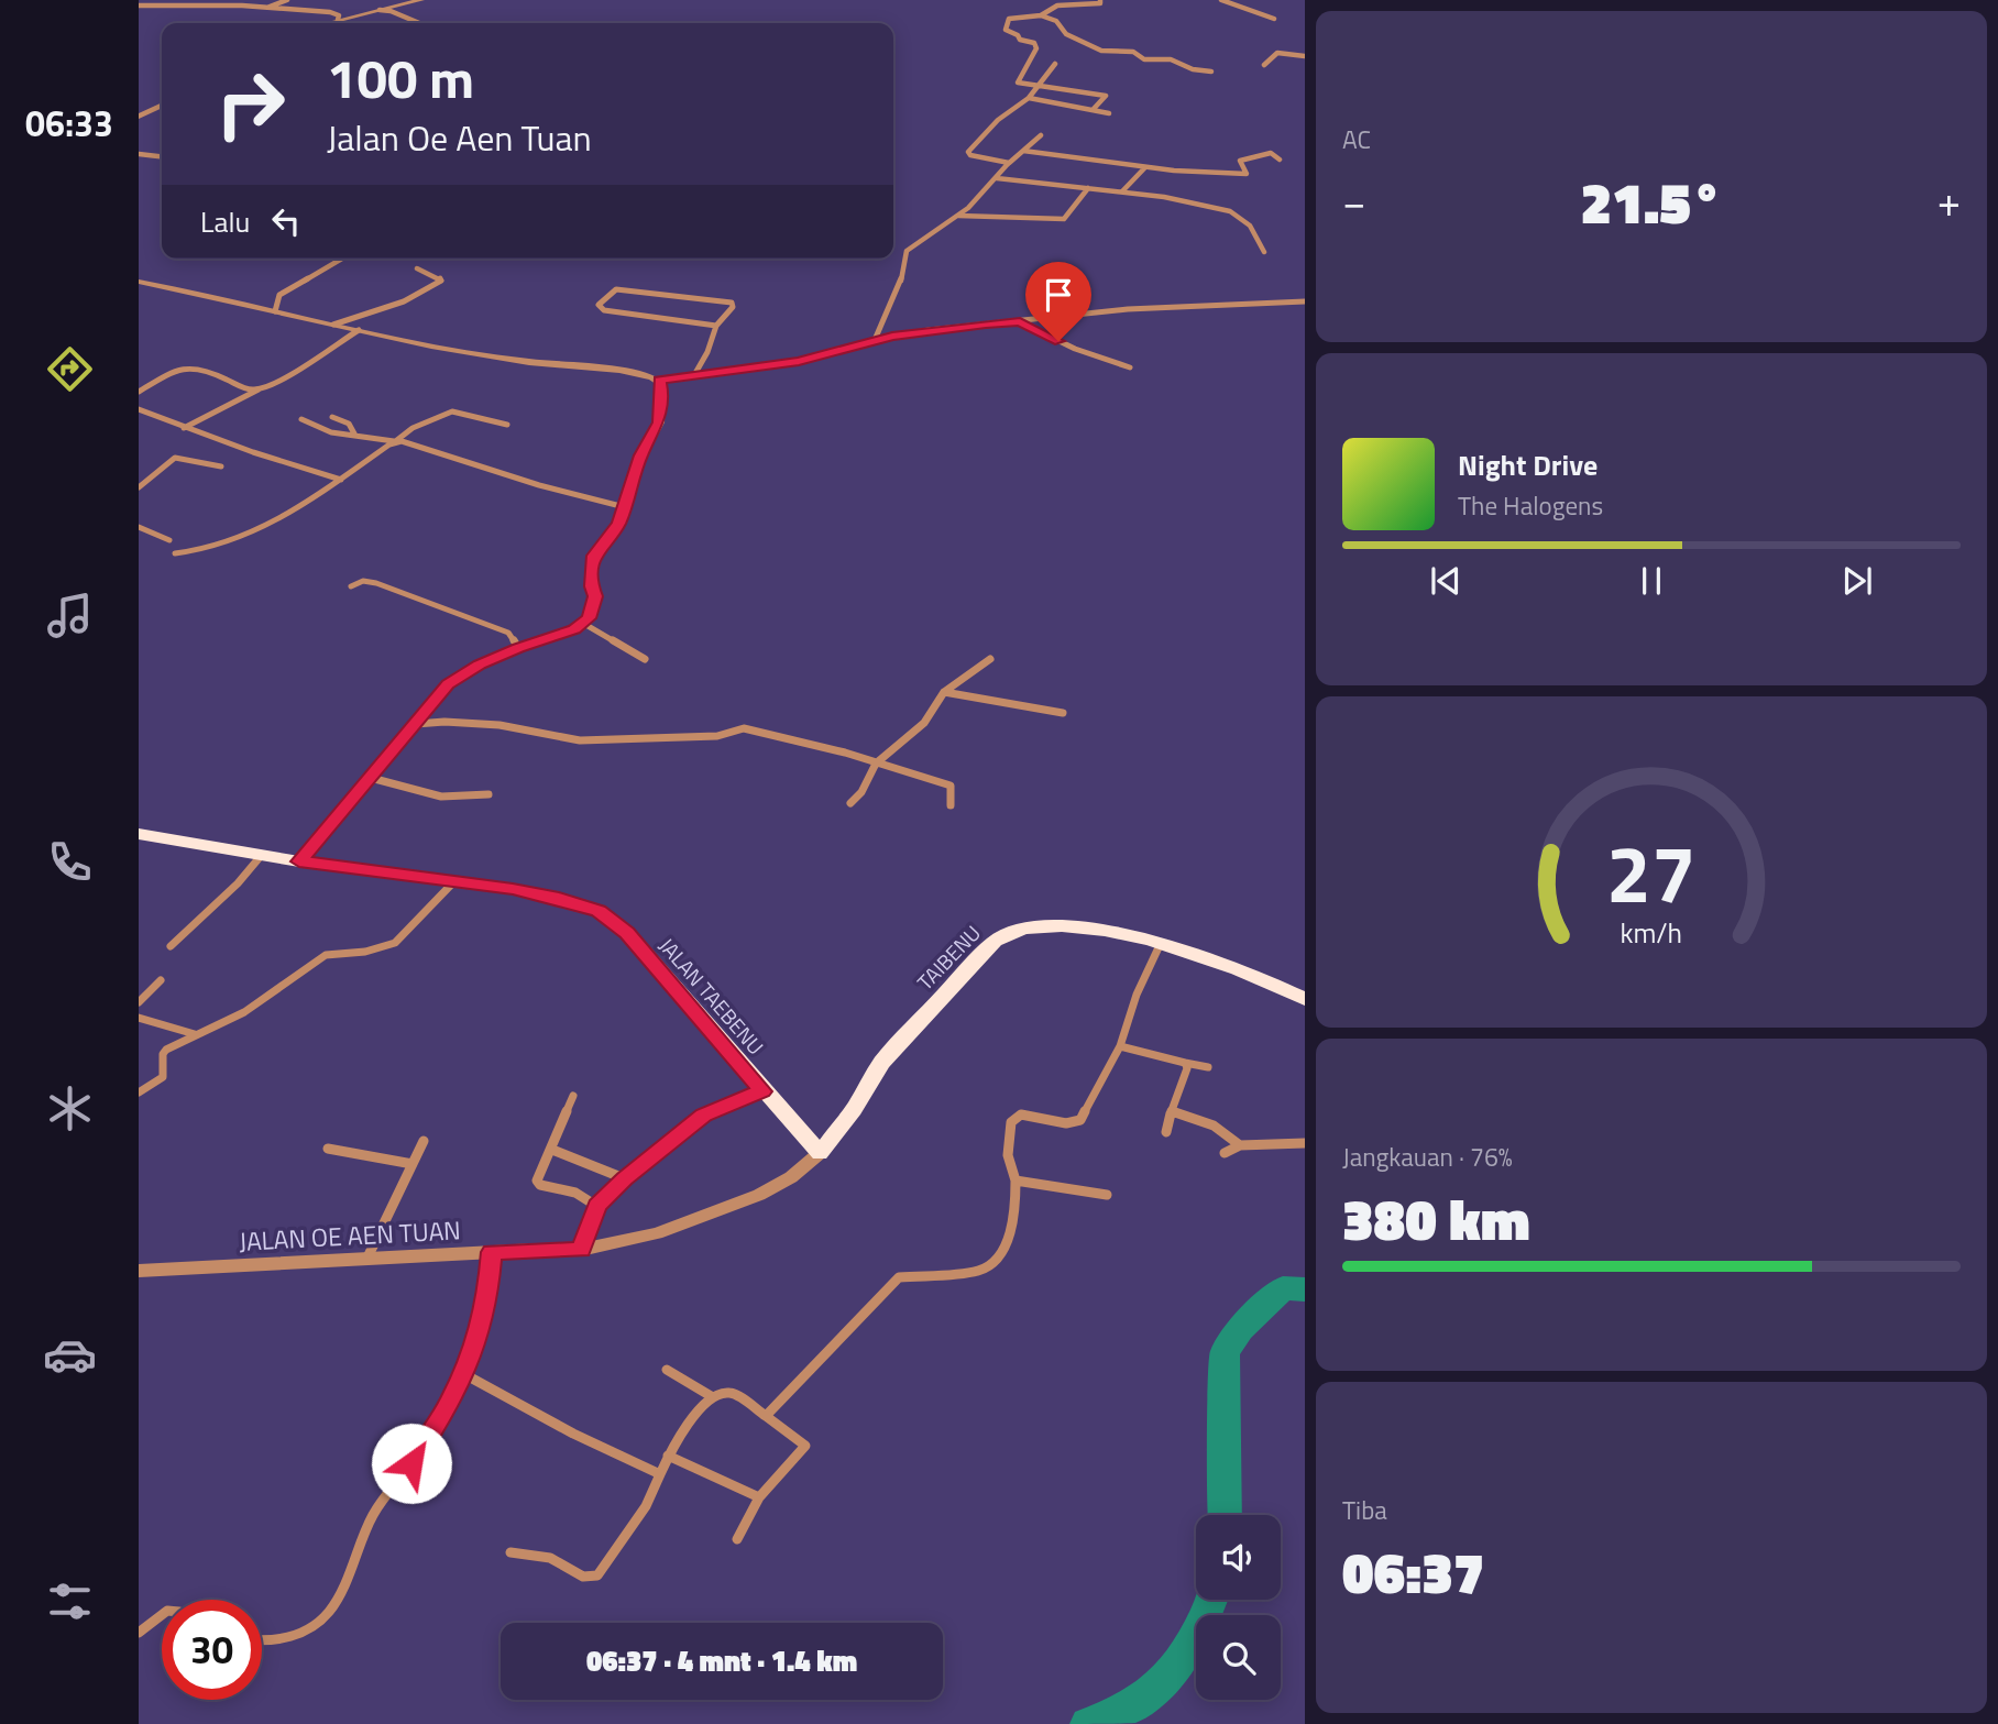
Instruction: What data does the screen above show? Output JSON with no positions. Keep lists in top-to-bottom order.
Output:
{
  "streets": {
    "main road": ["TAIBENU", "JALAN TAEBENU"],
    "street": ["JALAN OE AEN TUAN"]
  },
  "crossings": [
    ["TAIBENU", "JALAN TAEBENU"],
    ["TAIBENU", "JALAN OE AEN TUAN"],
    ["JALAN TAEBENU", "JALAN OE AEN TUAN"]
  ],
  "page": {
    "tabs": "06:33",
    "tile": [
      "AC",
      ["Jangkauan · 76%", "380 km"],
      ["Tiba", "06:37"]
    ],
    "turn": ["100 m", "Jalan Oe Aen Tuan"],
    "heat": ["−", "21.5°", "+"],
    "then": "Lalu",
    "song": ["Night Drive", "The Halogens"],
    "limit": "30",
    "trip": "06:37 · 4 mnt · 1.4 km",
    "gauge": ["27", "km/h"]
  }
}
